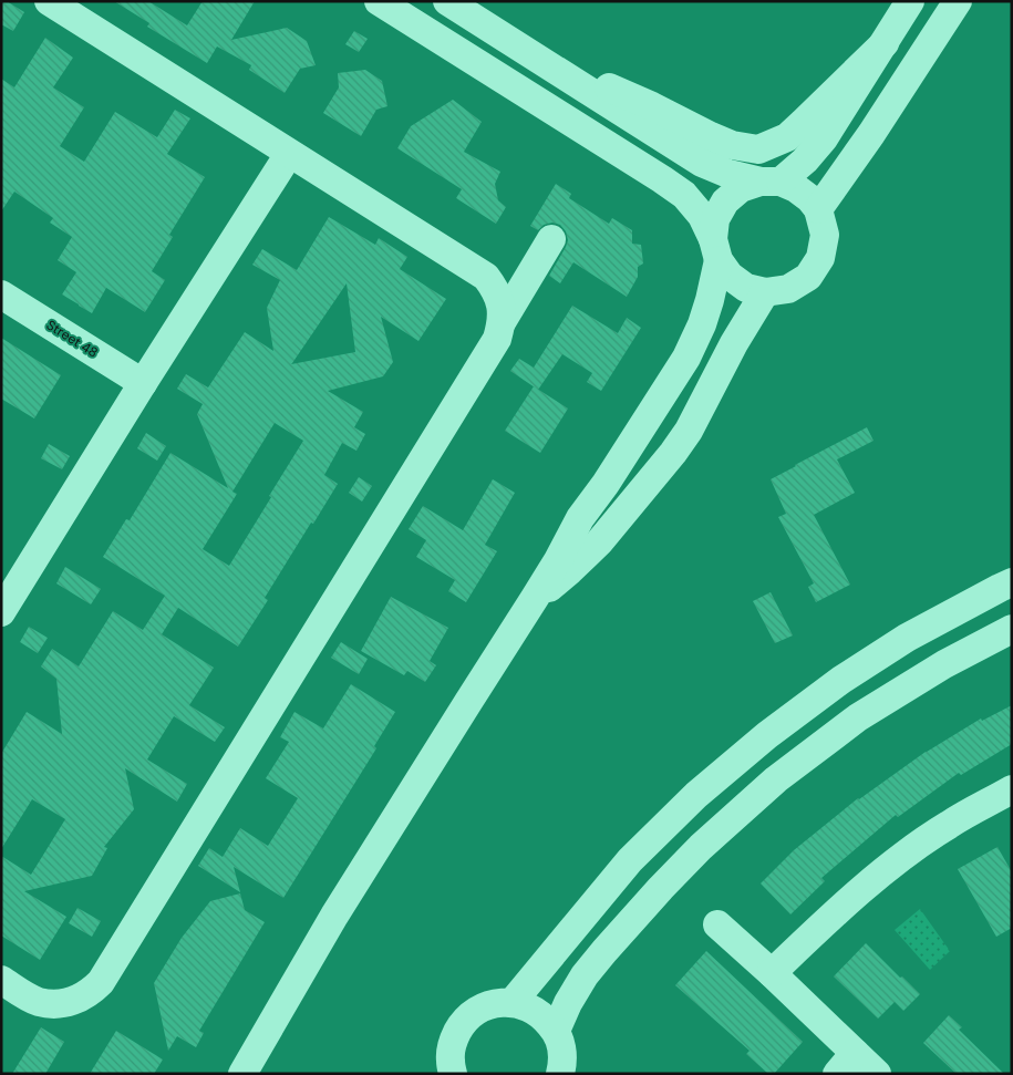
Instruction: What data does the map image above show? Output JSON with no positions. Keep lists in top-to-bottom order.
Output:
{
  "streets": {
    "street": ["Street 48"]
  }
}
